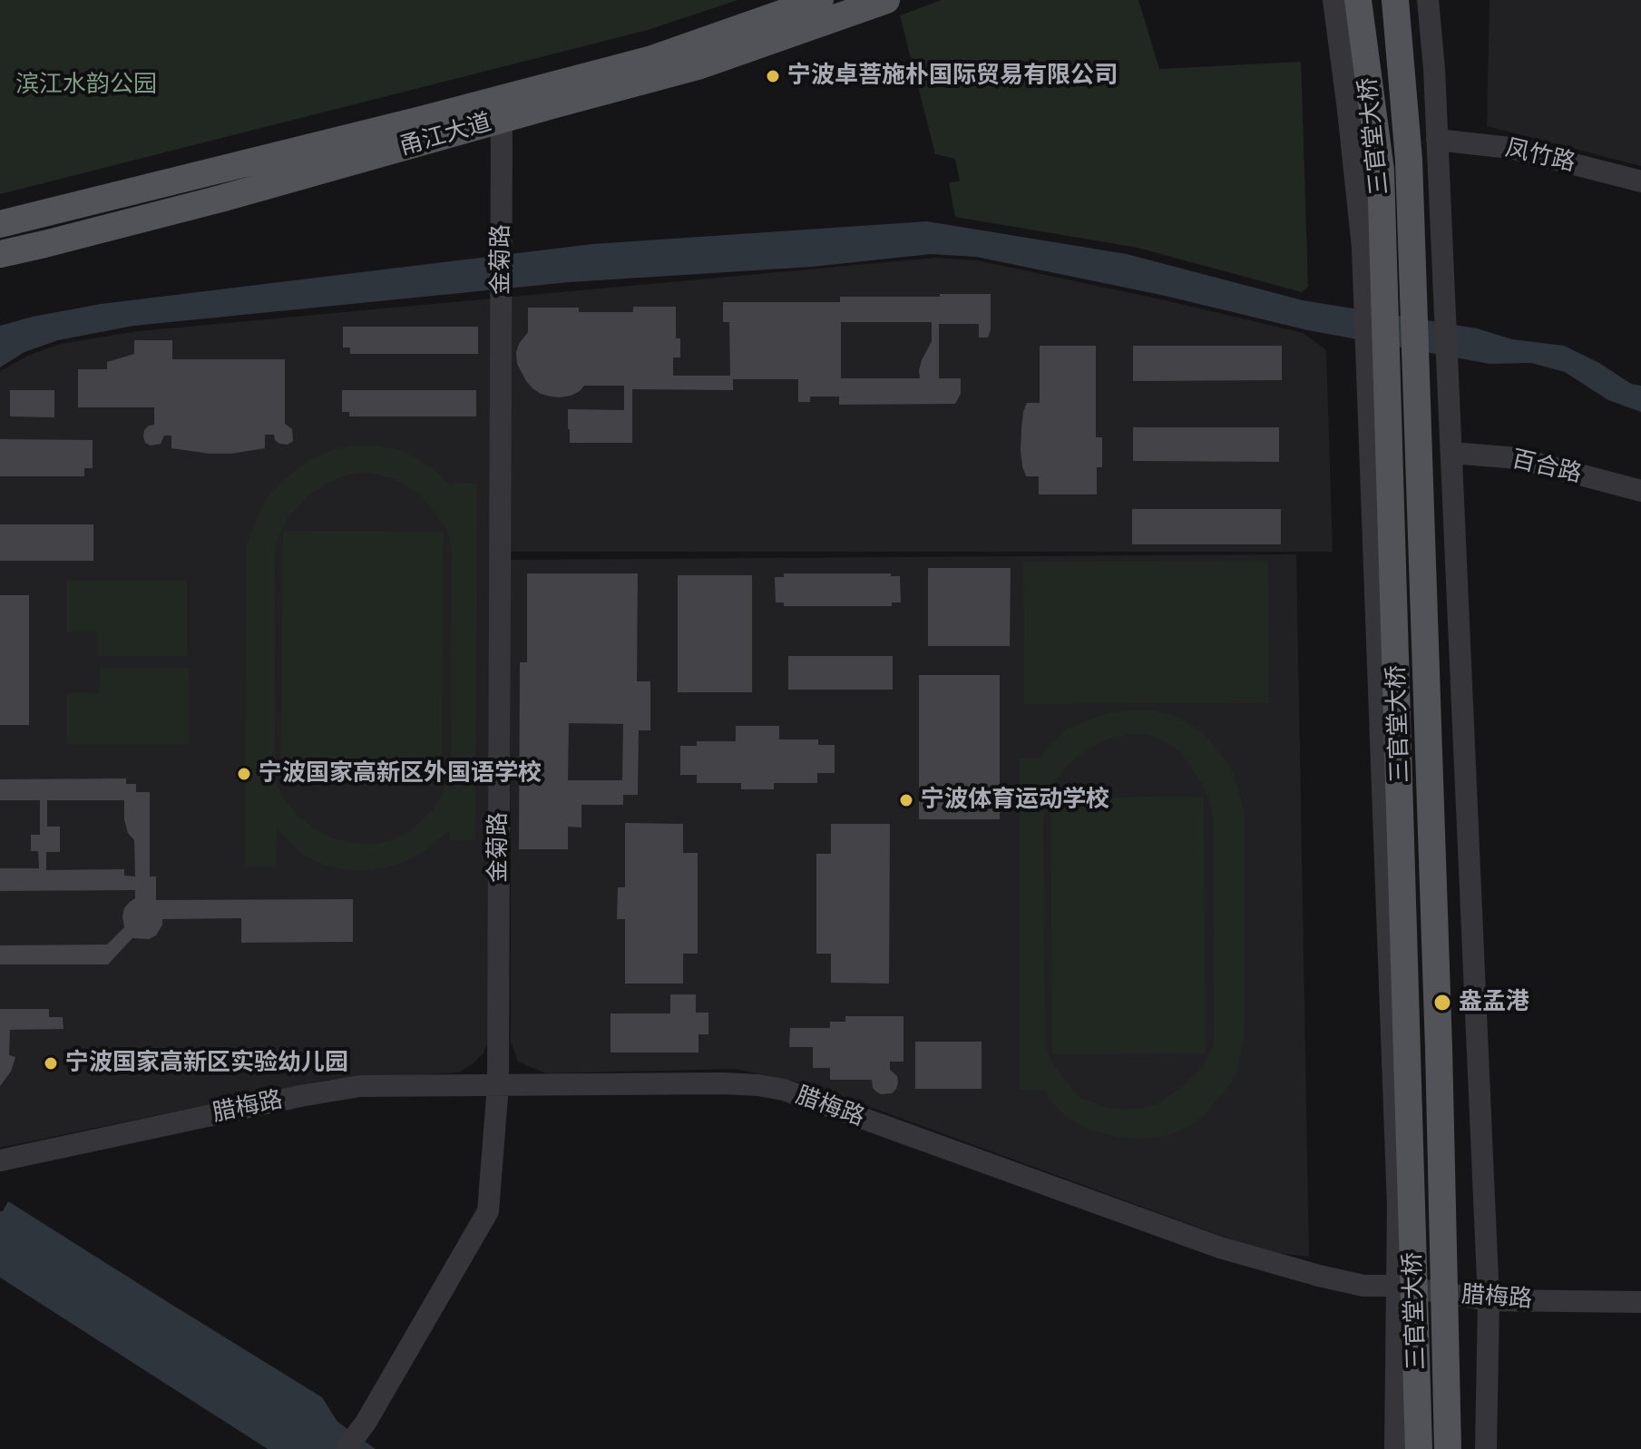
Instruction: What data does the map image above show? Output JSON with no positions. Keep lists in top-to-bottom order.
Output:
{
  "streets": {
    "main road": ["甬江大道", "三官堂大桥"],
    "street": [
      "凤竹路",
      "金菊路",
      "百合路",
      "腊梅路"
    ]
  },
  "crossings": [
    ["甬江大道", "金菊路"],
    ["金菊路", "腊梅路"]
  ],
  "parks": ["滨江水韵公园"],
  "places": [
    "宁波卓菩施朴国际贸易有限公司",
    "宁波国家高新区外国语学校",
    "宁波体育运动学校",
    "盎孟港",
    "宁波国家高新区实验幼儿园"
  ]
}
